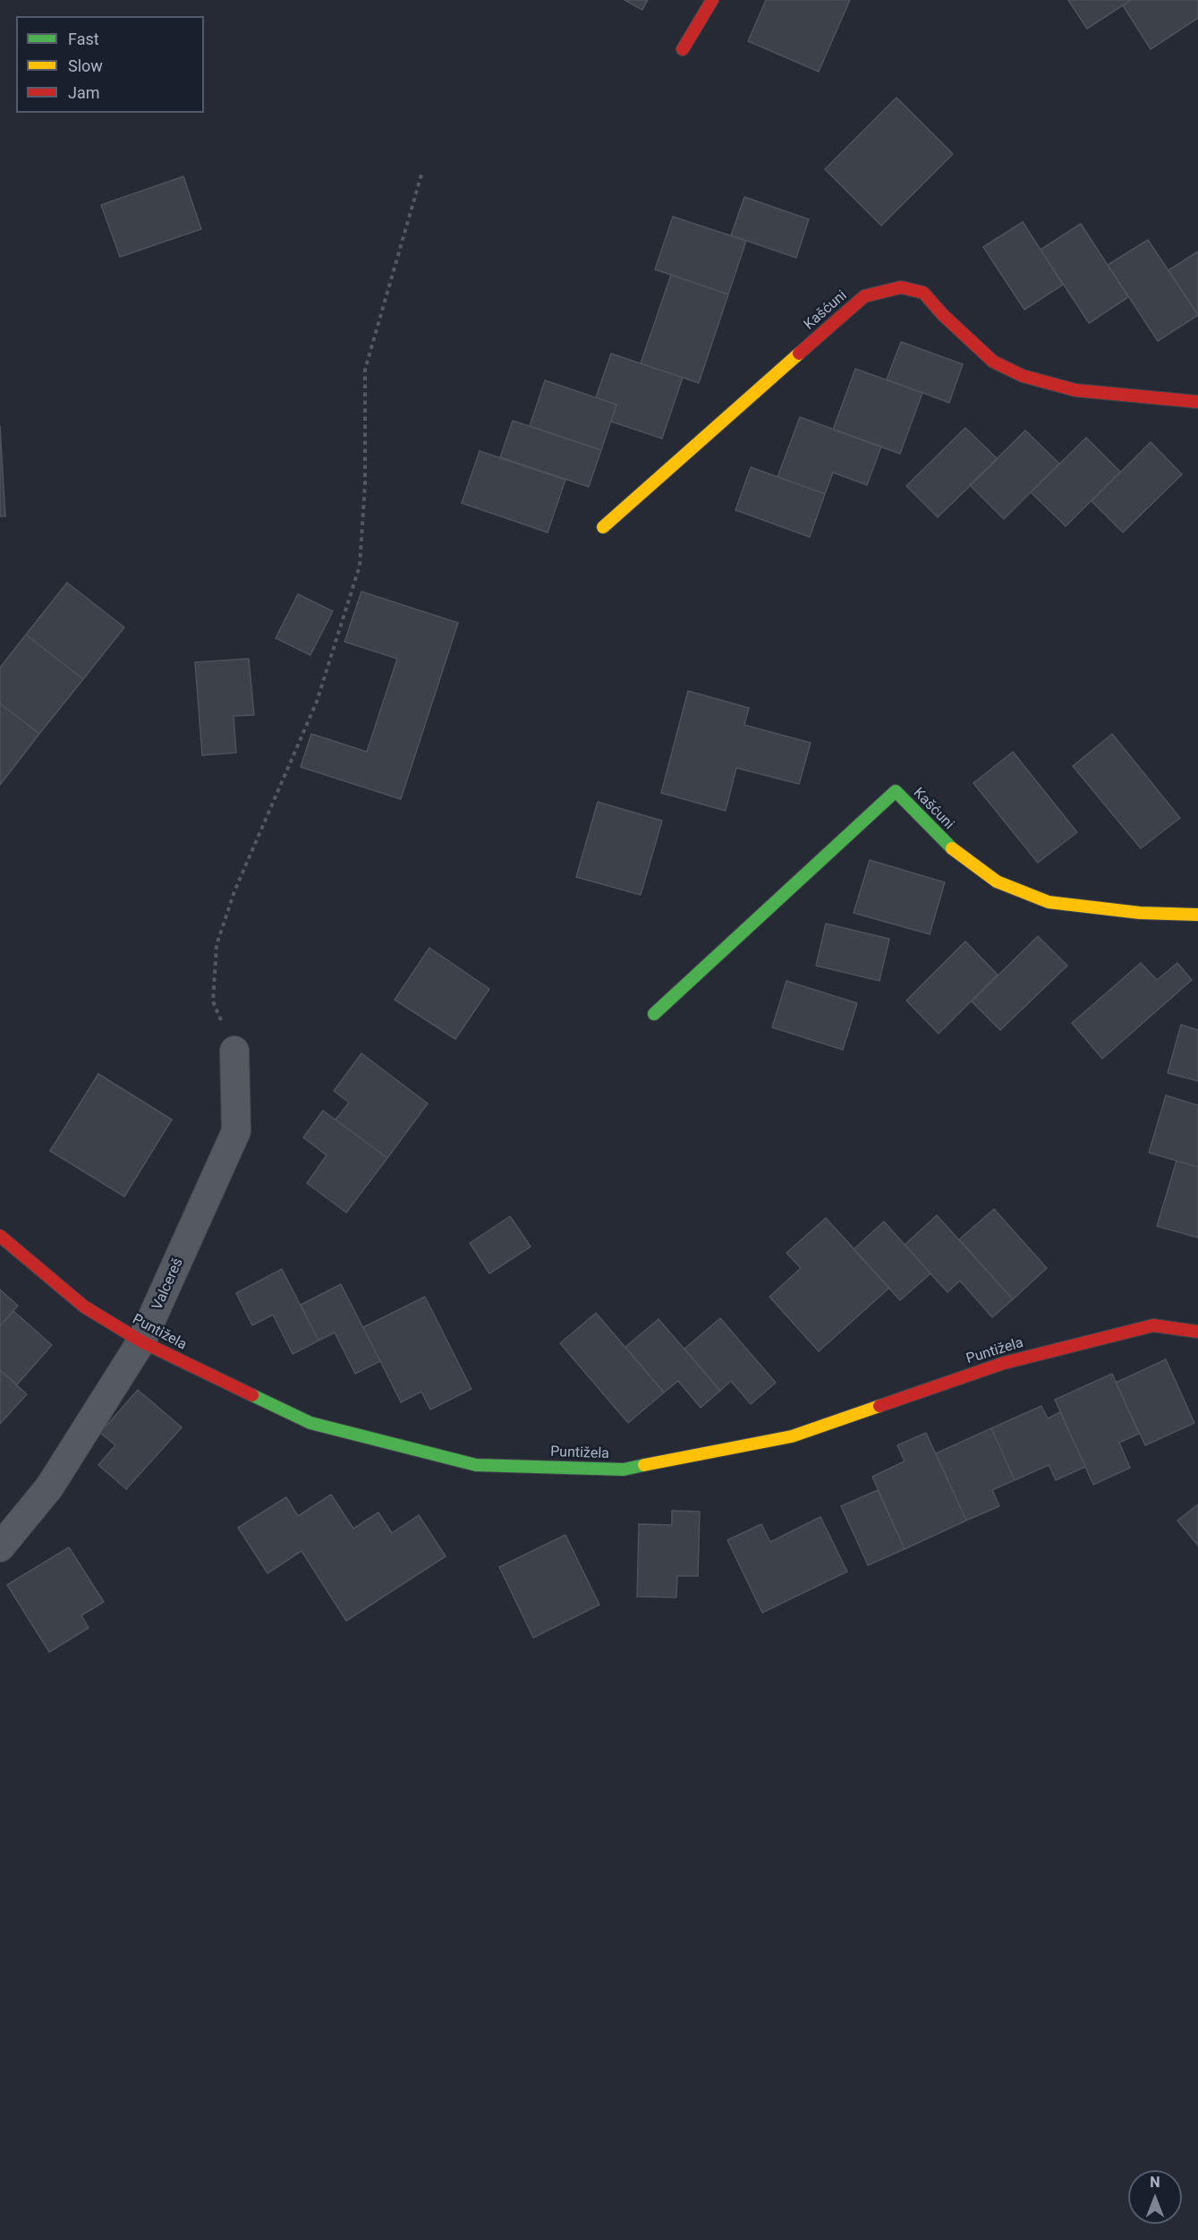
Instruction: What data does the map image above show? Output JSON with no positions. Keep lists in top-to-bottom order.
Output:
{
  "streets": {
    "street": ["Kašćuni", "Valcereš", "Puntižela"]
  },
  "crossings": [
    ["Valcereš", "Puntižela"]
  ],
  "legend": ["Fast", "Slow", "Jam"],
  "north": "top"
}
